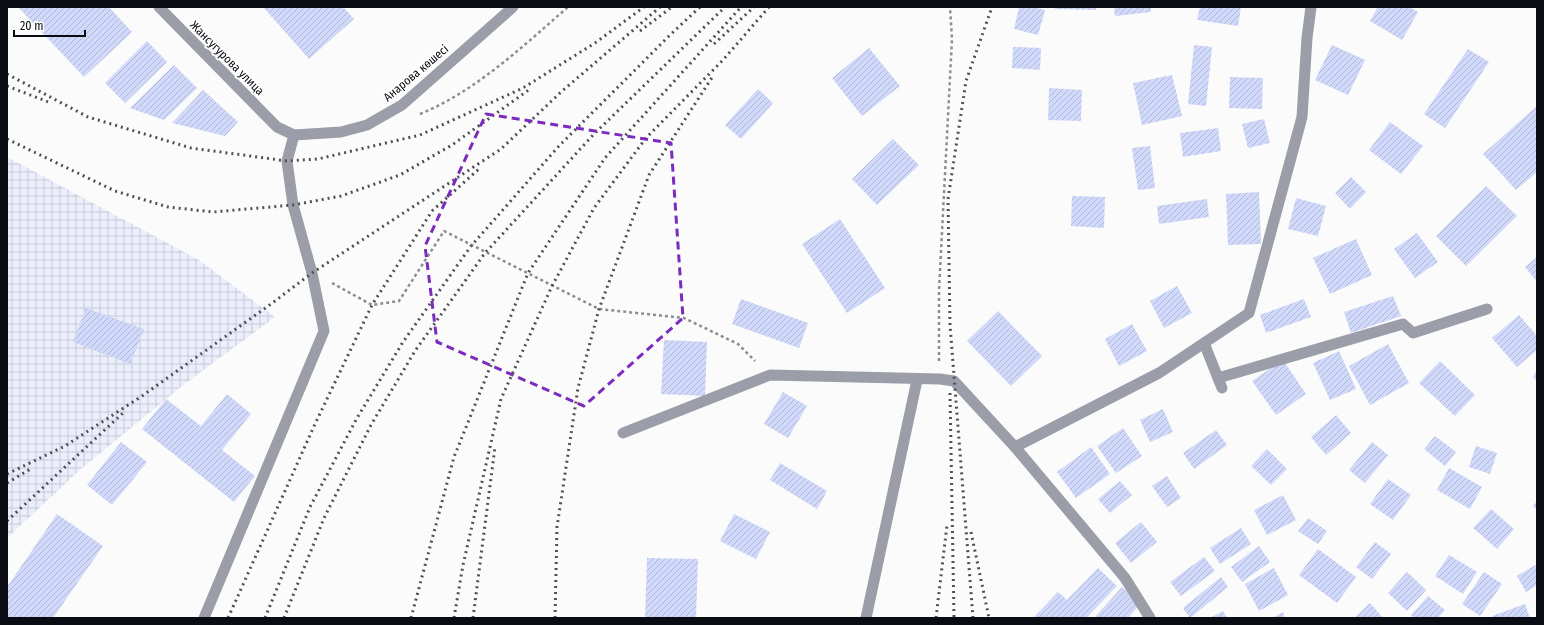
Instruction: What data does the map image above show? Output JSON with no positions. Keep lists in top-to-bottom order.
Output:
{
  "streets": {
    "street": ["Жансугурова улица", "Анарова көшесі"]
  },
  "crossings": [
    ["Жансугурова улица", "Анарова көшесі"]
  ],
  "scale_bar": "20 m"
}
